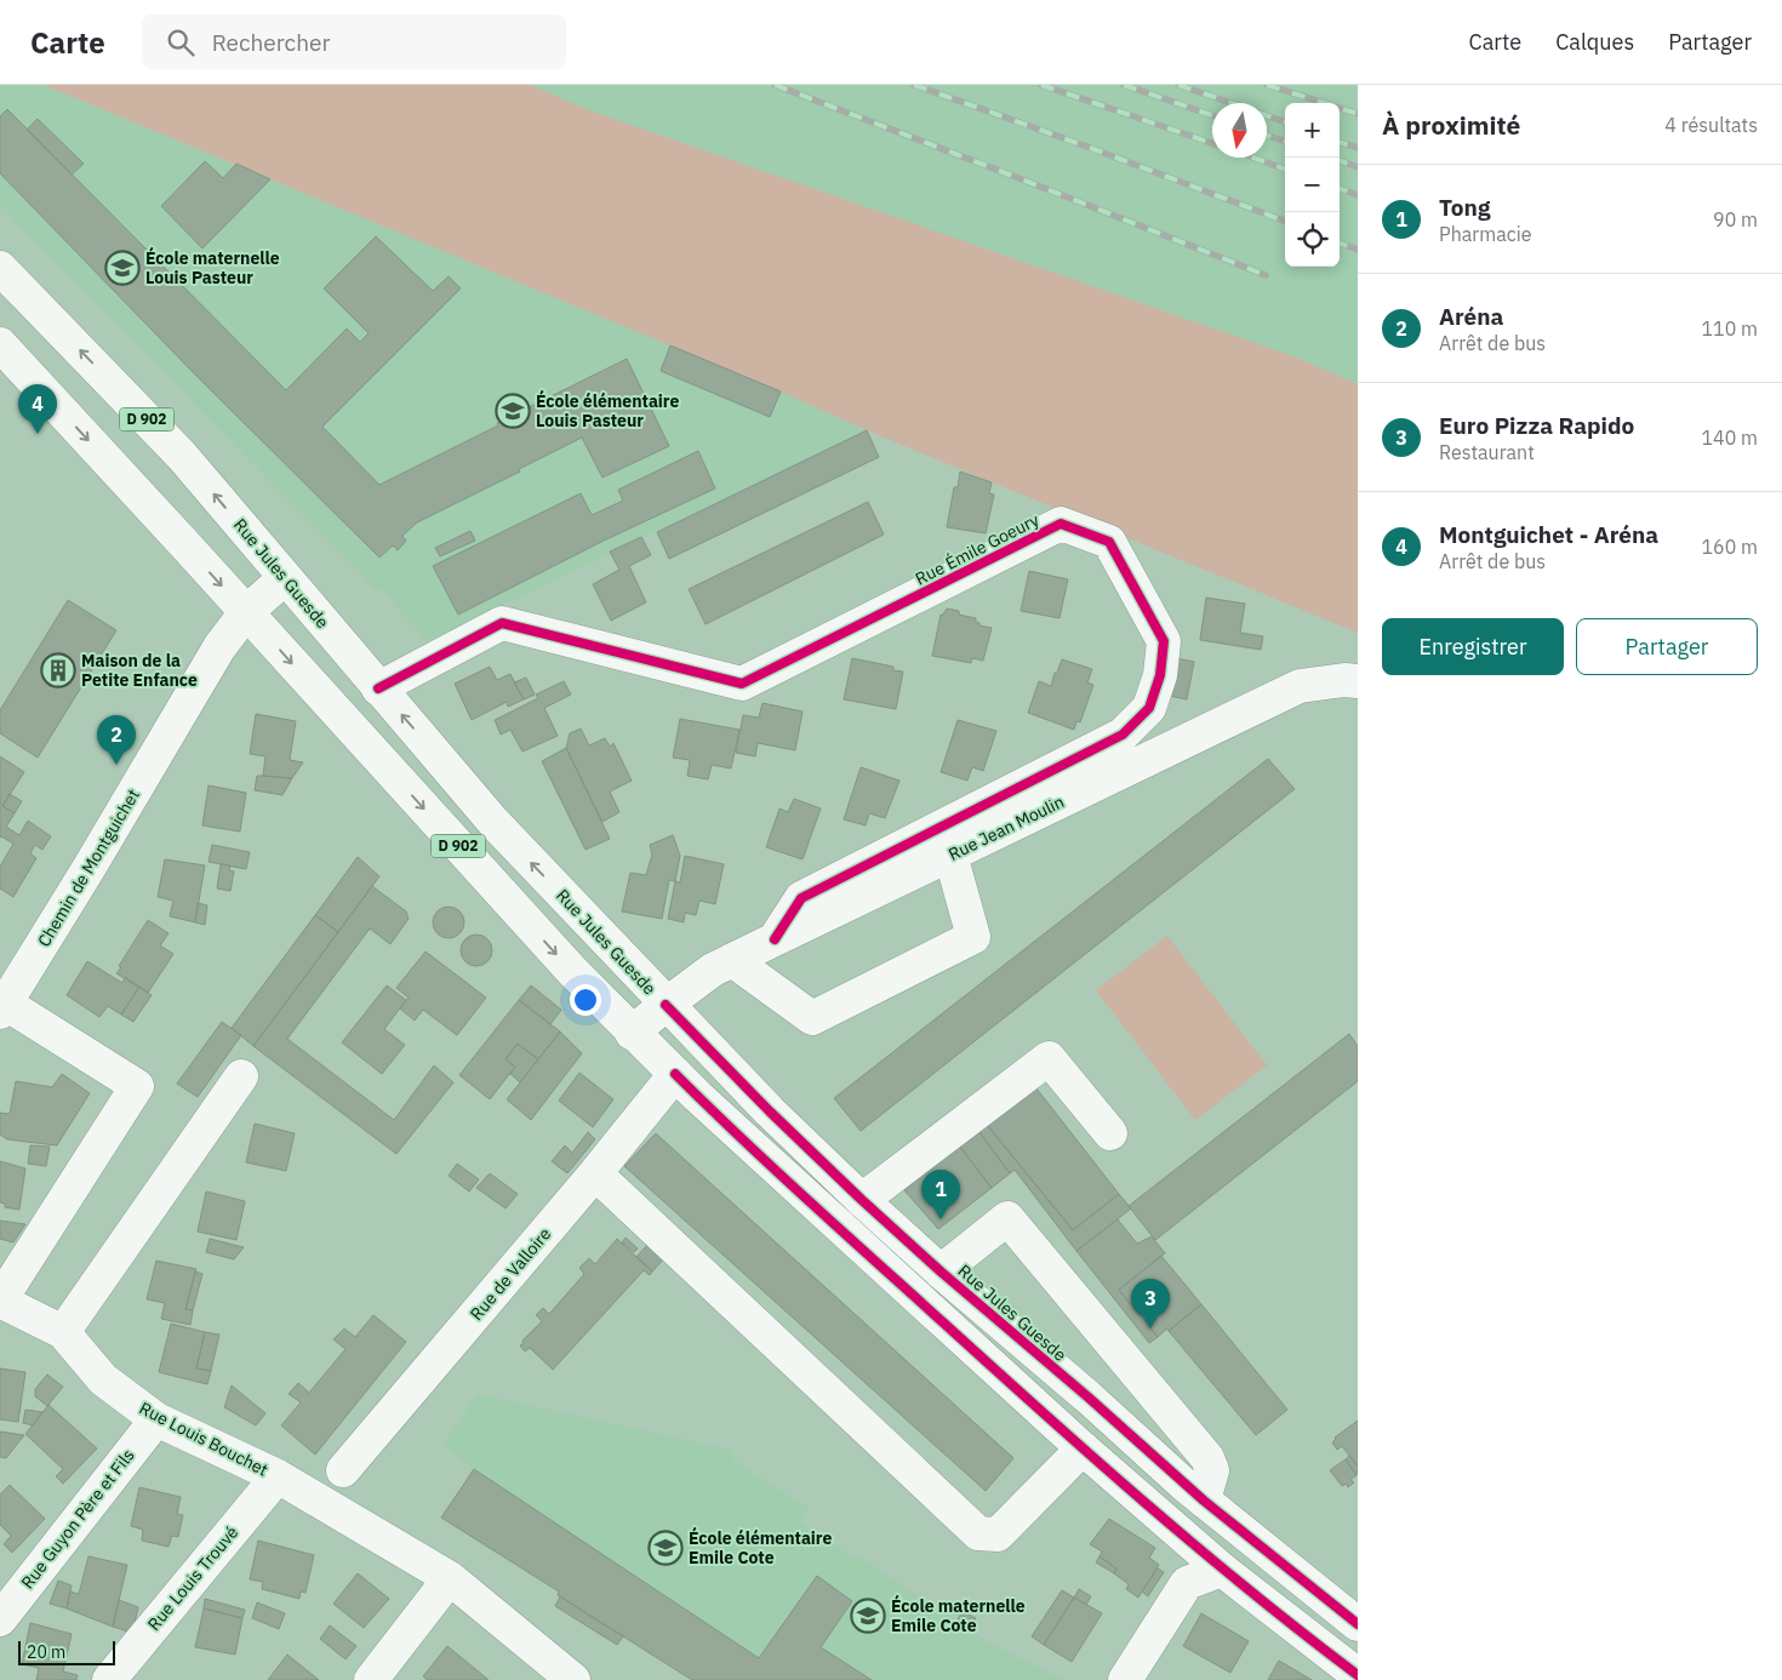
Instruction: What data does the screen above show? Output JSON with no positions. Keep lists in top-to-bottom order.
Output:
{
  "streets": {
    "street": [
      "D 902",
      "Rue Émile Goeury",
      "Rue Jules Guesde",
      "Rue Jean Moulin",
      "Chemin de Montguichet",
      "Rue de Valloire",
      "Rue Louis Bouchet",
      "Rue Guyon Père et Fils",
      "Rue Louis Trouvé"
    ]
  },
  "crossings": [
    ["D 902", "Rue Jean Moulin"],
    ["D 902", "Chemin de Montguichet"],
    ["D 902", "Rue de Valloire"],
    ["Rue Émile Goeury", "Rue Jules Guesde"],
    ["Rue Émile Goeury", "Rue Jean Moulin"],
    ["Rue Jules Guesde", "Rue Jean Moulin"],
    ["Rue Jules Guesde", "Chemin de Montguichet"],
    ["Chemin de Montguichet", "Rue Louis Bouchet"],
    ["Rue Louis Bouchet", "Rue Guyon Père et Fils"],
    ["Rue Louis Bouchet", "Rue Louis Trouvé"]
  ],
  "places": {
    "school or university": [
      "École maternelle Louis Pasteur",
      "École élémentaire Louis Pasteur",
      "École élémentaire Emile Cote",
      "École maternelle Emile Cote"
    ],
    "building": ["Maison de la Petite Enfance"]
  },
  "scale_bar": "20 m",
  "north": "bottom",
  "page": {
    "header": "Carte",
    "search": "Rechercher",
    "nav": ["Carte", "Calques", "Partager"],
    "heading": ["À proximité", "4 résultats"],
    "map_buttons": ["+", "−"],
    "list": [
      {
        "mark": "1",
        "name": "Tong",
        "note": "Pharmacie",
        "value": "90 m"
      },
      {
        "mark": "2",
        "name": "Aréna",
        "note": "Arrêt de bus",
        "value": "110 m"
      },
      {
        "mark": "3",
        "name": "Euro Pizza Rapido",
        "note": "Restaurant",
        "value": "140 m"
      },
      {
        "mark": "4",
        "name": "Montguichet - Aréna",
        "note": "Arrêt de bus",
        "value": "160 m"
      }
    ],
    "pins": [
      "4",
      "2",
      "1",
      "3"
    ],
    "buttons": ["Enregistrer", "Partager"],
    "scale": "20 m"
  }
}
